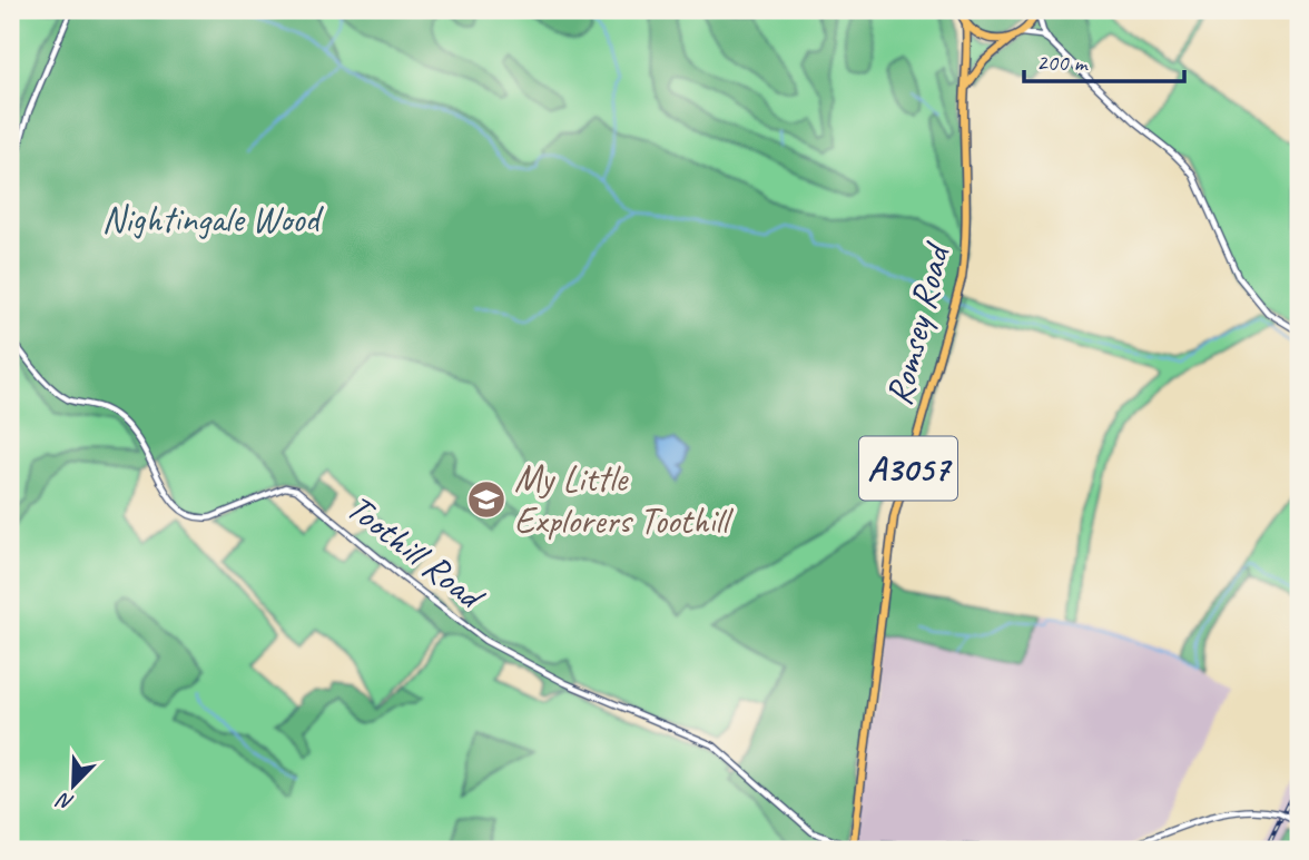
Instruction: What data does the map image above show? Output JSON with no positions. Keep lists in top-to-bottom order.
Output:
{
  "streets": {
    "main road": ["Romsey Road", "A3057"],
    "street": ["Toothill Road"]
  },
  "crossings": [
    ["Romsey Road", "Toothill Road"]
  ],
  "parks": ["Nightingale Wood"],
  "places": {
    "school or university": ["My Little Explorers Toothill"]
  },
  "scale_bar": "200 m",
  "north": "bottom left"
}
